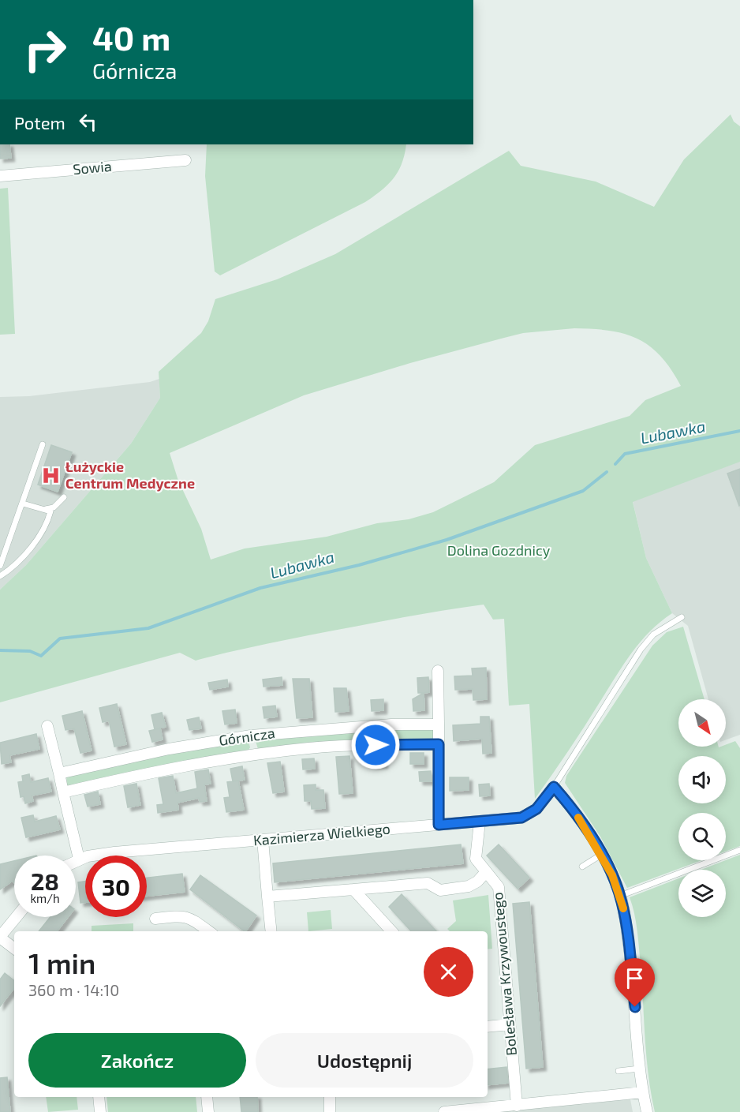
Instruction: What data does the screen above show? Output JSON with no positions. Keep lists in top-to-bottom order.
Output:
{
  "streets": {
    "street": [
      "Sowia",
      "Górnicza",
      "Kazimierza Wielkiego",
      "Bolesława Krzywoustego"
    ]
  },
  "crossings": [
    ["Kazimierza Wielkiego", "Bolesława Krzywoustego"]
  ],
  "water": ["Lubawka"],
  "parks": ["Dolina Gozdnicy"],
  "places": {
    "hospital": ["Łużyckie Centrum Medyczne"]
  },
  "north": "bottom right",
  "page": {
    "turn": ["40 m", "Górnicza"],
    "then": "Potem",
    "speed": "28 km/h",
    "limit": "30",
    "heading": ["1 min", "360 m · 14:10"],
    "buttons": ["Zakończ", "Udostępnij"]
  }
}
